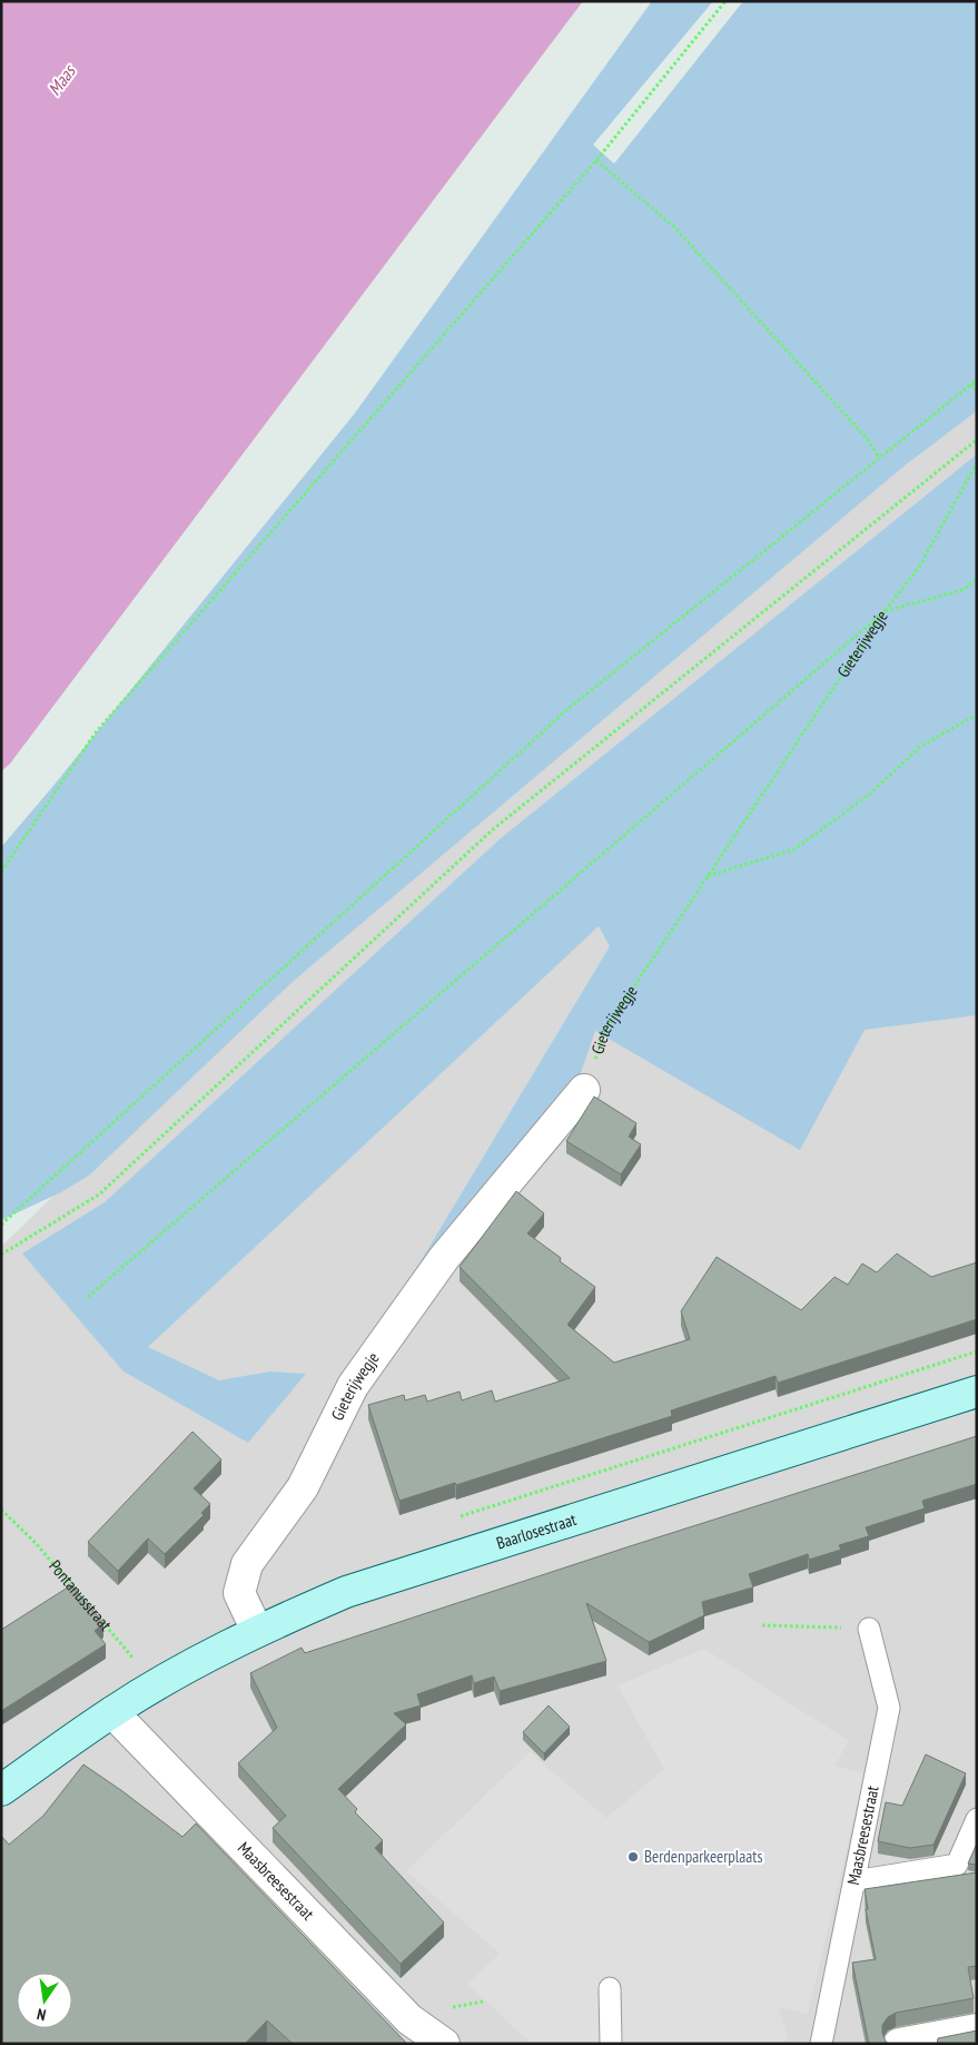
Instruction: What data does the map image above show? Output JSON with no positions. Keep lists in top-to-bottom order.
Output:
{
  "streets": {
    "street": ["Gieterijwegje", "Baarlosestraat", "Maasbreesestraat"],
    "path": ["Pontanusstraat"]
  },
  "crossings": [
    ["Gieterijwegje", "Baarlosestraat"],
    ["Baarlosestraat", "Pontanusstraat"],
    ["Baarlosestraat", "Maasbreesestraat"]
  ],
  "water": ["Maas"],
  "places": ["Berdenparkeerplaats"],
  "north": "bottom"
}
